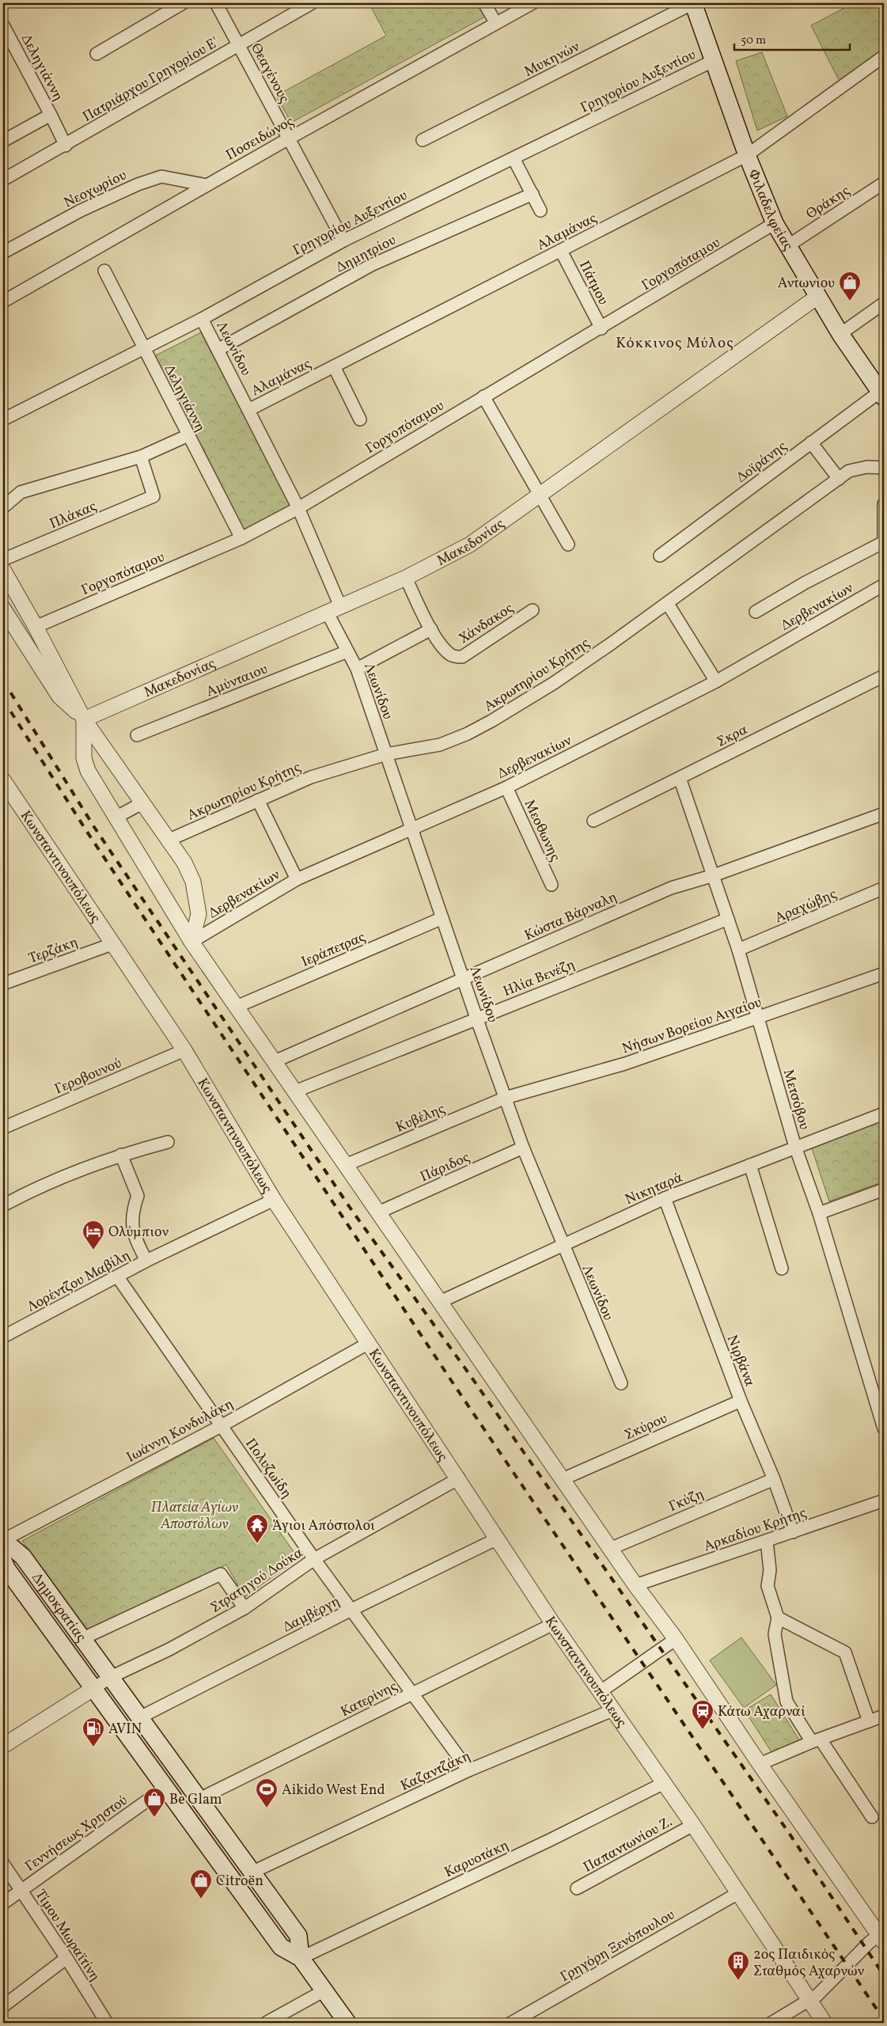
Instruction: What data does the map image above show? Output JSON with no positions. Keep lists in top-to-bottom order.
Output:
{
  "streets": {
    "main road": ["Φιλαδελφείας", "Δημοκρατίας"],
    "street": [
      "Μυκηνών",
      "Δεληγιάννη",
      "Θεαγένους",
      "Πατριάρχου Γρηγορίου E'",
      "Γρηγορίου Αυξεντίου",
      "Ποσειδώνος",
      "Νεοχωρίου",
      "Θράκης",
      "Αλαμάνας",
      "Δημητρίου",
      "Γοργοπόταμου",
      "Πάτμου",
      "Λεωνίδου",
      "Δοϊράνης",
      "Πλάκας",
      "Μακεδονίας",
      "Δερβενακίων",
      "Χάνδακος",
      "Ακρωτηρίου Κρήτης",
      "Αμύνταιου",
      "Σκρα",
      "Μεοθωνης",
      "Κωνσταντινουπόλεως",
      "Αραχώβης",
      "Κώστα Βάρναλη",
      "Ιεράπετρας",
      "Τερζάκη",
      "Ηλία Βενέζη",
      "Νήσων Βορείου Αιγαίου",
      "Γεροβουνού",
      "Μετσόβου",
      "Κυβέλης",
      "Πάριδος",
      "Νικηταρά",
      "Λορέντζου Μαβίλη",
      "Νιρβάνα",
      "Σκύρου",
      "Ιωάννη Κονδυλάκη",
      "Πολυζωίδη",
      "Γκύζη",
      "Αρκαδίου Κρήτης",
      "Στρατηγού Δούκα",
      "Δαμβέργη",
      "Κατερίνης",
      "Καζαντζάκη",
      "Γεννήσεως Χρηστού",
      "Παπαντωνίου Ζ.",
      "Καρυοτάκη",
      "Τίμου Μωραϊτίνη",
      "Γρηγόρη Ξενόπουλου"
    ]
  },
  "crossings": [
    ["Μυκηνών", "Φιλαδελφείας"],
    ["Δεληγιάννη", "Πατριάρχου Γρηγορίου E'"],
    ["Δεληγιάννη", "Γρηγορίου Αυξεντίου"],
    ["Δεληγιάννη", "Γοργοπόταμου"],
    ["Θεαγένους", "Πατριάρχου Γρηγορίου E'"],
    ["Θεαγένους", "Γρηγορίου Αυξεντίου"],
    ["Θεαγένους", "Ποσειδώνος"],
    ["Γρηγορίου Αυξεντίου", "Φιλαδελφείας"],
    ["Γρηγορίου Αυξεντίου", "Λεωνίδου"],
    ["Ποσειδώνος", "Νεοχωρίου"],
    ["Θράκης", "Φιλαδελφείας"],
    ["Φιλαδελφείας", "Αλαμάνας"],
    ["Φιλαδελφείας", "Γοργοπόταμου"],
    ["Φιλαδελφείας", "Δοϊράνης"],
    ["Φιλαδελφείας", "Μακεδονίας"],
    ["Αλαμάνας", "Πάτμου"],
    ["Αλαμάνας", "Λεωνίδου"],
    ["Δημητρίου", "Λεωνίδου"],
    ["Γοργοπόταμου", "Πάτμου"],
    ["Γοργοπόταμου", "Λεωνίδου"],
    ["Λεωνίδου", "Μακεδονίας"],
    ["Λεωνίδου", "Δερβενακίων"],
    ["Λεωνίδου", "Ακρωτηρίου Κρήτης"],
    ["Λεωνίδου", "Αμύνταιου"],
    ["Λεωνίδου", "Κώστα Βάρναλη"],
    ["Λεωνίδου", "Ιεράπετρας"],
    ["Λεωνίδου", "Ηλία Βενέζη"],
    ["Λεωνίδου", "Νήσων Βορείου Αιγαίου"],
    ["Λεωνίδου", "Κυβέλης"],
    ["Λεωνίδου", "Πάριδος"],
    ["Λεωνίδου", "Νικηταρά"],
    ["Μακεδονίας", "Χάνδακος"],
    ["Δερβενακίων", "Μεοθωνης"],
    ["Σκρα", "Μετσόβου"],
    ["Κωνσταντινουπόλεως", "Τερζάκη"],
    ["Κωνσταντινουπόλεως", "Γεροβουνού"],
    ["Κωνσταντινουπόλεως", "Λορέντζου Μαβίλη"],
    ["Κωνσταντινουπόλεως", "Ιωάννη Κονδυλάκη"],
    ["Κωνσταντινουπόλεως", "Στρατηγού Δούκα"],
    ["Κωνσταντινουπόλεως", "Δαμβέργη"],
    ["Κωνσταντινουπόλεως", "Κατερίνης"],
    ["Κωνσταντινουπόλεως", "Καζαντζάκη"],
    ["Κωνσταντινουπόλεως", "Παπαντωνίου Ζ."],
    ["Κωνσταντινουπόλεως", "Καρυοτάκη"],
    ["Κωνσταντινουπόλεως", "Γρηγόρη Ξενόπουλου"],
    ["Αραχώβης", "Μετσόβου"],
    ["Κώστα Βάρναλη", "Μετσόβου"],
    ["Ηλία Βενέζη", "Μετσόβου"],
    ["Νήσων Βορείου Αιγαίου", "Μετσόβου"],
    ["Νήσων Βορείου Αιγαίου", "Κυβέλης"],
    ["Μετσόβου", "Νικηταρά"],
    ["Νικηταρά", "Νιρβάνα"],
    ["Λορέντζου Μαβίλη", "Πολυζωίδη"],
    ["Νιρβάνα", "Σκύρου"],
    ["Νιρβάνα", "Γκύζη"],
    ["Νιρβάνα", "Αρκαδίου Κρήτης"],
    ["Ιωάννη Κονδυλάκη", "Πολυζωίδη"],
    ["Πολυζωίδη", "Στρατηγού Δούκα"],
    ["Πολυζωίδη", "Δαμβέργη"],
    ["Πολυζωίδη", "Κατερίνης"],
    ["Πολυζωίδη", "Καζαντζάκη"],
    ["Στρατηγού Δούκα", "Δημοκρατίας"],
    ["Δημοκρατίας", "Δαμβέργη"],
    ["Δημοκρατίας", "Κατερίνης"],
    ["Δημοκρατίας", "Καζαντζάκη"],
    ["Δημοκρατίας", "Γεννήσεως Χρηστού"],
    ["Δημοκρατίας", "Καρυοτάκη"],
    ["Γεννήσεως Χρηστού", "Τίμου Μωραϊτίνη"]
  ],
  "districts": ["Κόκκινος Μύλος"],
  "parks": ["Πλατεία Αγίων Αποστόλων"],
  "places": {
    "shop": ["Αντωνιου", "Be Glam", "Citroën"],
    "hotel": ["Ολύμπιον"],
    "temple": ["Άγιοι Απόστολοι"],
    "station": ["Κάτω Αχαρναί"],
    "fuel station": ["AVIN"],
    "sports": ["Aikido West End"],
    "building": ["2ος Παιδικός Σταθμός Αχαρνών"]
  },
  "scale_bar": "50 m"
}
